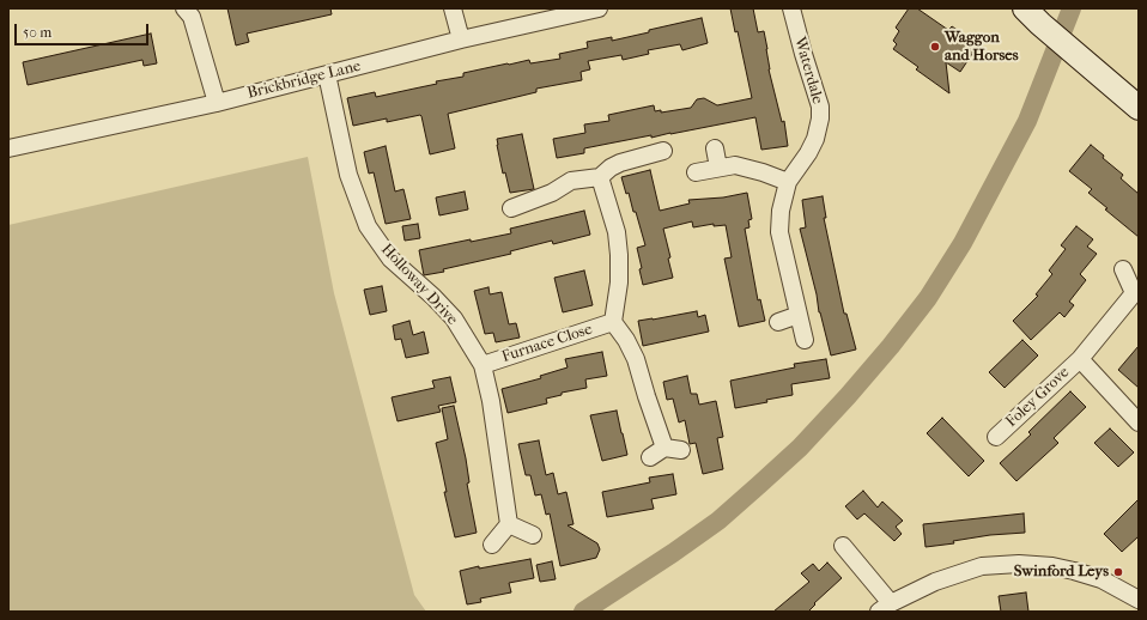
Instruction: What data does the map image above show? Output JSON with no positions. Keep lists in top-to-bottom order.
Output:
{
  "streets": {
    "street": [
      "Waterdale",
      "Brickbridge Lane",
      "Holloway Drive",
      "Furnace Close",
      "Foley Grove"
    ]
  },
  "crossings": [
    ["Brickbridge Lane", "Holloway Drive"],
    ["Holloway Drive", "Furnace Close"]
  ],
  "places": ["Waggon and Horses", "Swinford Leys"],
  "scale_bar": "50 m"
}
